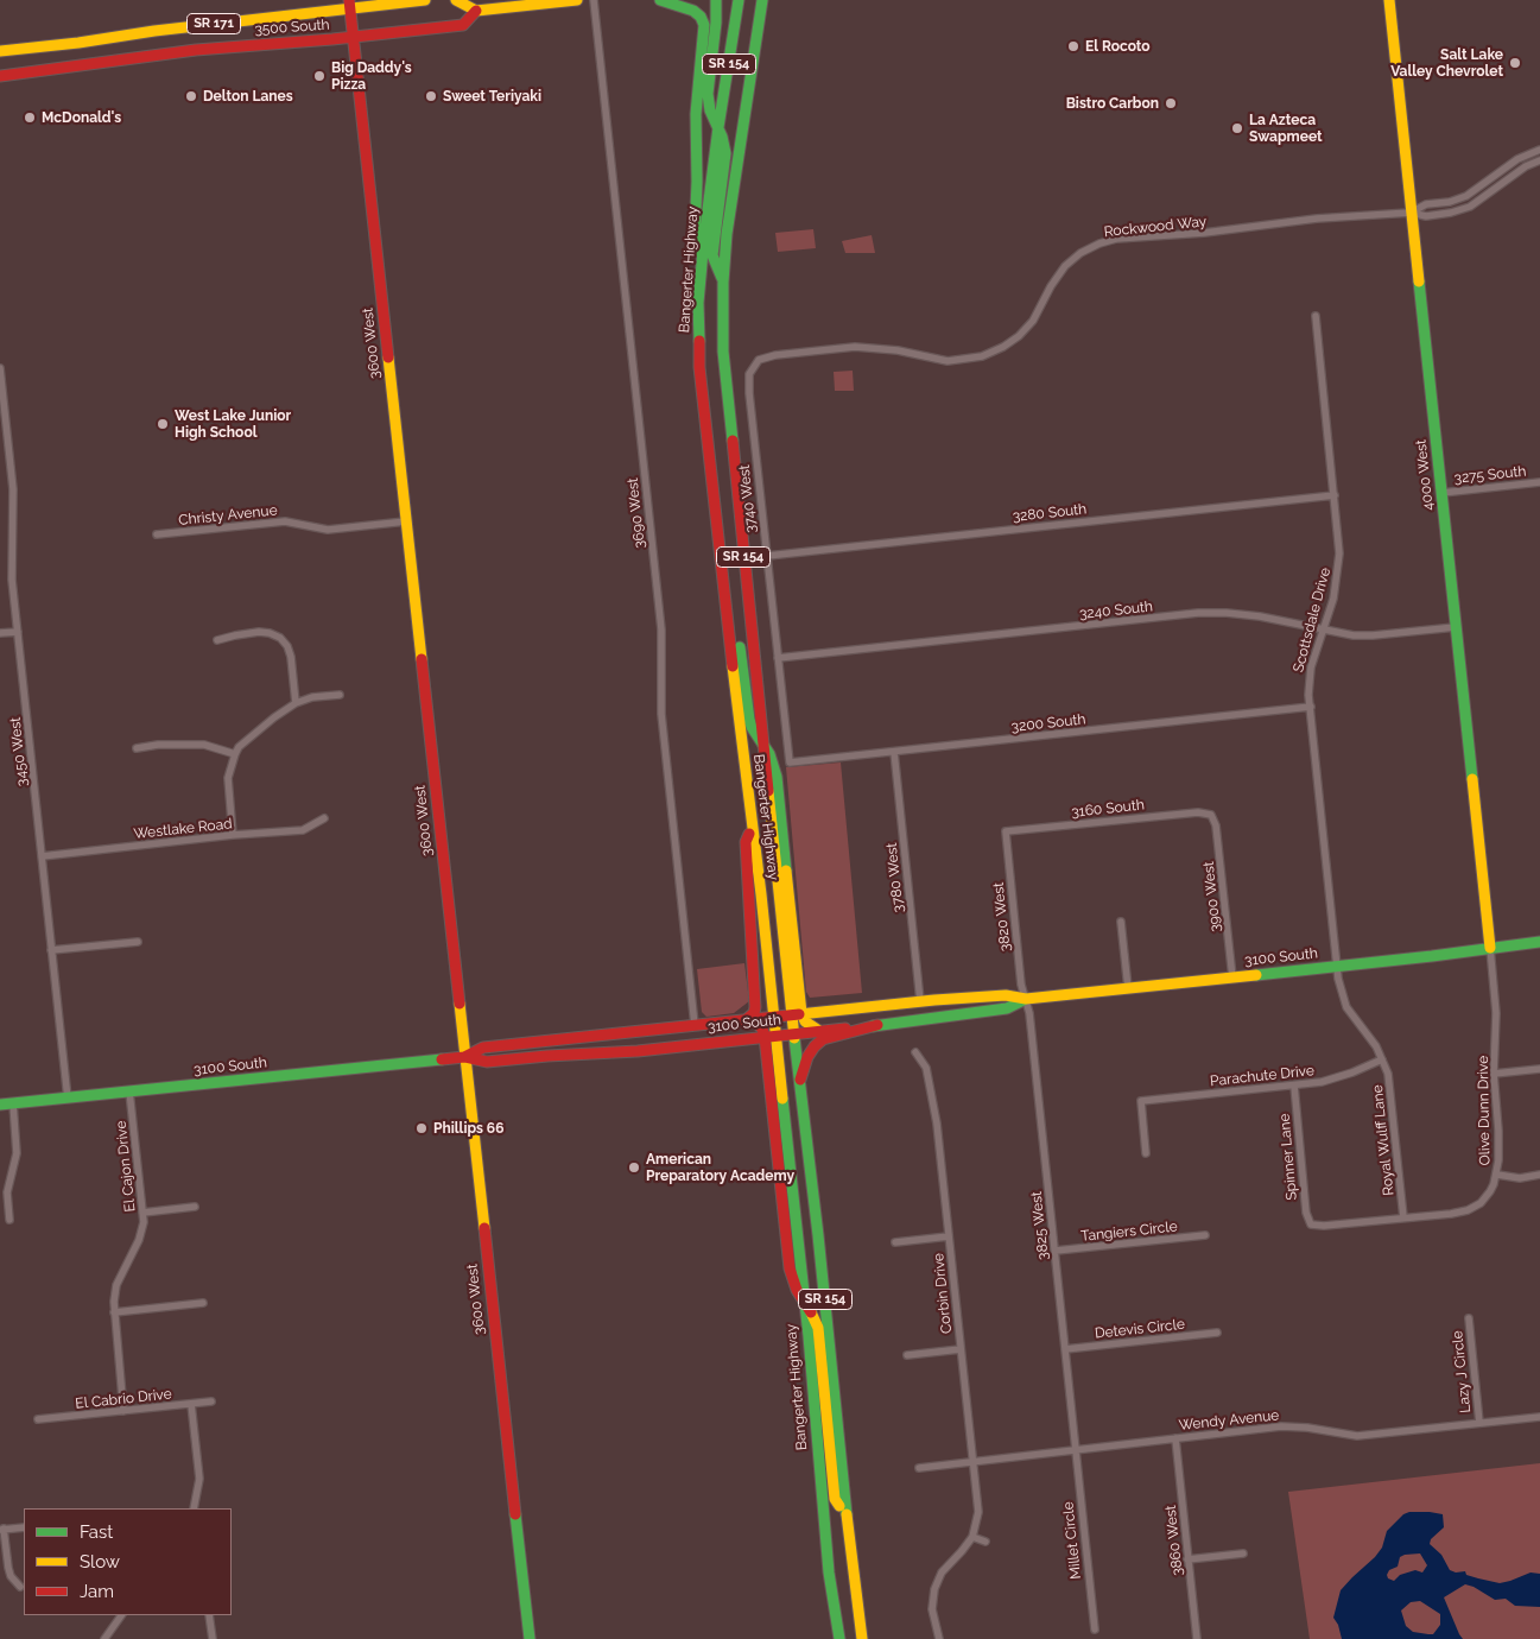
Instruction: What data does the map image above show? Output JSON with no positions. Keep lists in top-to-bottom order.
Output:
{
  "streets": {
    "main road": [
      "SR 171",
      "3500 South",
      "SR 154",
      "Bangerter Highway",
      "3600 West",
      "4000 West",
      "3100 South"
    ],
    "street": [
      "Rockwood Way",
      "3275 South",
      "3740 West",
      "3690 West",
      "3280 South",
      "Christy Avenue",
      "3240 South",
      "Scottsdale Drive",
      "3200 South",
      "3450 West",
      "3160 South",
      "Westlake Road",
      "3780 West",
      "3900 West",
      "3820 West",
      "Parachute Drive",
      "Olive Dunn Drive",
      "Royal Wulff Lane",
      "Spinner Lane",
      "El Cajon Drive",
      "3825 West",
      "Tangiers Circle",
      "Corbin Drive",
      "Detevis Circle",
      "Lazy J Circle",
      "El Cabrio Drive",
      "Wendy Avenue",
      "Millet Circle",
      "3860 West"
    ]
  },
  "crossings": [
    ["3500 South", "3600 West"],
    ["Rockwood Way", "4000 West"],
    ["Rockwood Way", "3740 West"],
    ["Bangerter Highway", "3100 South"],
    ["3600 West", "Christy Avenue"],
    ["3600 West", "3100 South"],
    ["4000 West", "3275 South"],
    ["4000 West", "3240 South"],
    ["4000 West", "3100 South"],
    ["4000 West", "Olive Dunn Drive"],
    ["3740 West", "3280 South"],
    ["3740 West", "3240 South"],
    ["3740 West", "3200 South"],
    ["3690 West", "3100 South"],
    ["3280 South", "Scottsdale Drive"],
    ["3240 South", "Scottsdale Drive"],
    ["Scottsdale Drive", "3200 South"],
    ["Scottsdale Drive", "3100 South"],
    ["Scottsdale Drive", "Royal Wulff Lane"],
    ["3200 South", "3780 West"],
    ["3450 West", "Westlake Road"],
    ["3450 West", "3100 South"],
    ["3160 South", "3900 West"],
    ["3160 South", "3820 West"],
    ["3780 West", "3100 South"],
    ["3900 West", "3100 South"],
    ["3820 West", "3100 South"],
    ["3820 West", "3825 West"],
    ["3100 South", "Olive Dunn Drive"],
    ["3100 South", "Royal Wulff Lane"],
    ["3100 South", "El Cajon Drive"],
    ["3100 South", "3825 West"],
    ["Parachute Drive", "Royal Wulff Lane"],
    ["Parachute Drive", "Spinner Lane"],
    ["Olive Dunn Drive", "Royal Wulff Lane"],
    ["Olive Dunn Drive", "Spinner Lane"],
    ["El Cajon Drive", "El Cabrio Drive"],
    ["3825 West", "Tangiers Circle"],
    ["3825 West", "Detevis Circle"],
    ["3825 West", "Wendy Avenue"],
    ["3825 West", "Millet Circle"],
    ["Corbin Drive", "Wendy Avenue"],
    ["Lazy J Circle", "Wendy Avenue"],
    ["Wendy Avenue", "Millet Circle"],
    ["Wendy Avenue", "3860 West"]
  ],
  "places": [
    "El Rocoto",
    "Salt Lake Valley Chevrolet",
    "Big Daddy's Pizza",
    "Delton Lanes",
    "Sweet Teriyaki",
    "Bistro Carbon",
    "McDonald's",
    "La Azteca Swapmeet",
    "West Lake Junior High School",
    "Phillips 66",
    "American Preparatory Academy"
  ],
  "legend": ["Fast", "Slow", "Jam"]
}
